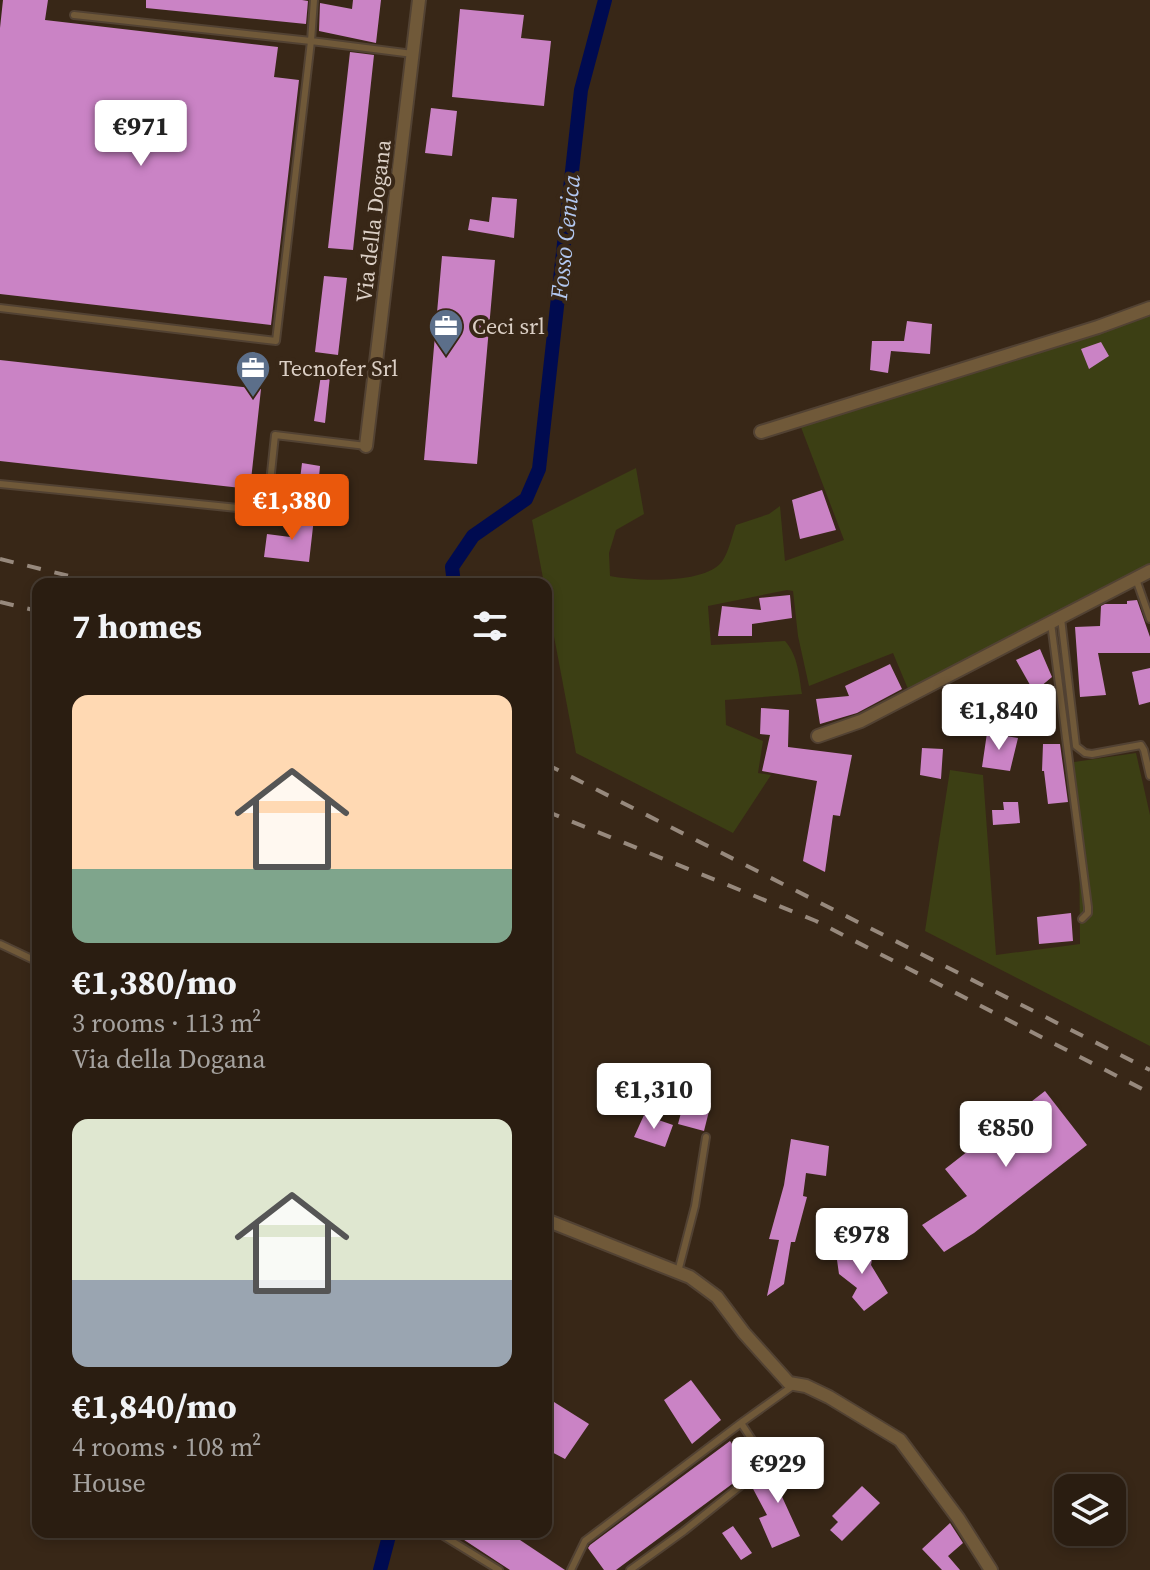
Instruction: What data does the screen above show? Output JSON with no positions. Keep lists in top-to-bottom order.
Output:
{
  "streets": {
    "street": ["Via della Dogana"]
  },
  "water": ["Fosso Cenica"],
  "places": {
    "office": ["Ceci srl", "Tecnofer Srl"]
  },
  "page": {
    "price": [
      "€971",
      "€1,380",
      "€1,840",
      "€1,310",
      "€850",
      "€978",
      "€929"
    ],
    "heading": "7 homes",
    "list": [
      {
        "name": "€1,380/mo",
        "note": "3 rooms · 113 m² · Via della Dogana"
      },
      {
        "name": "€1,840/mo",
        "note": "4 rooms · 108 m² · House"
      }
    ]
  }
}
